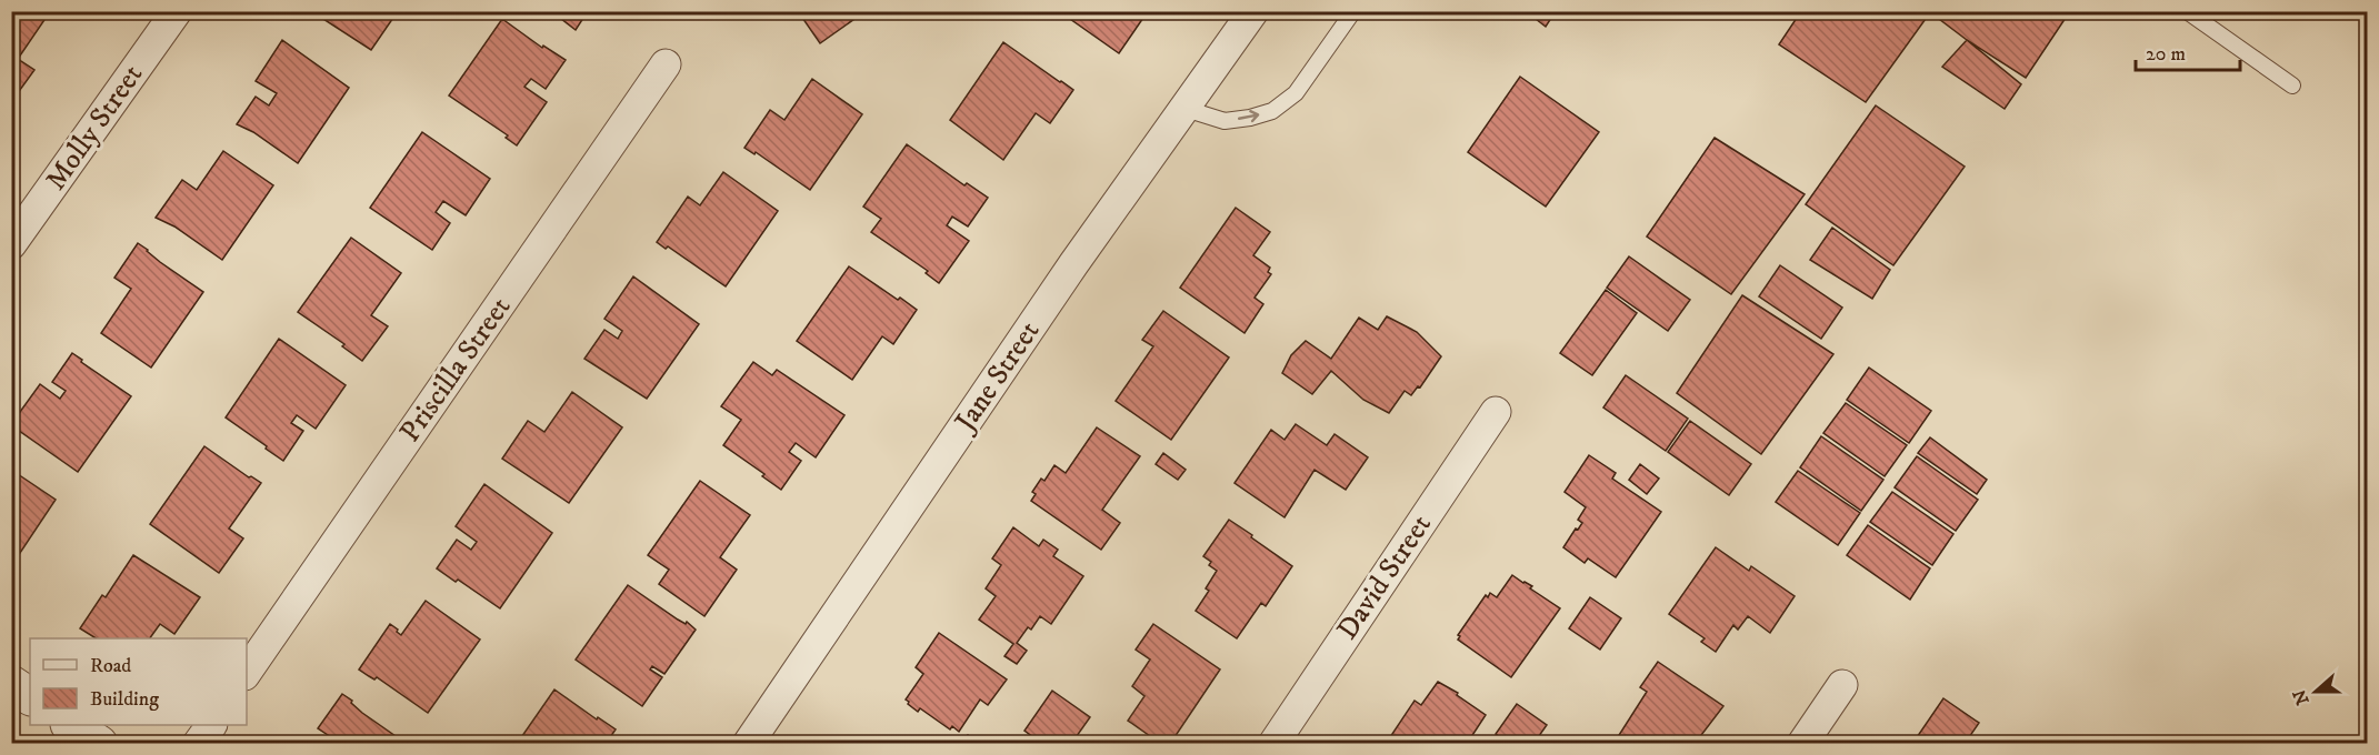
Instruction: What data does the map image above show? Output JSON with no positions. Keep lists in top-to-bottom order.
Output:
{
  "streets": {
    "street": [
      "Molly Street",
      "Priscilla Street",
      "Jane Street",
      "David Street"
    ]
  },
  "legend": ["Road", "Building"],
  "scale_bar": "20 m",
  "north": "left"
}
